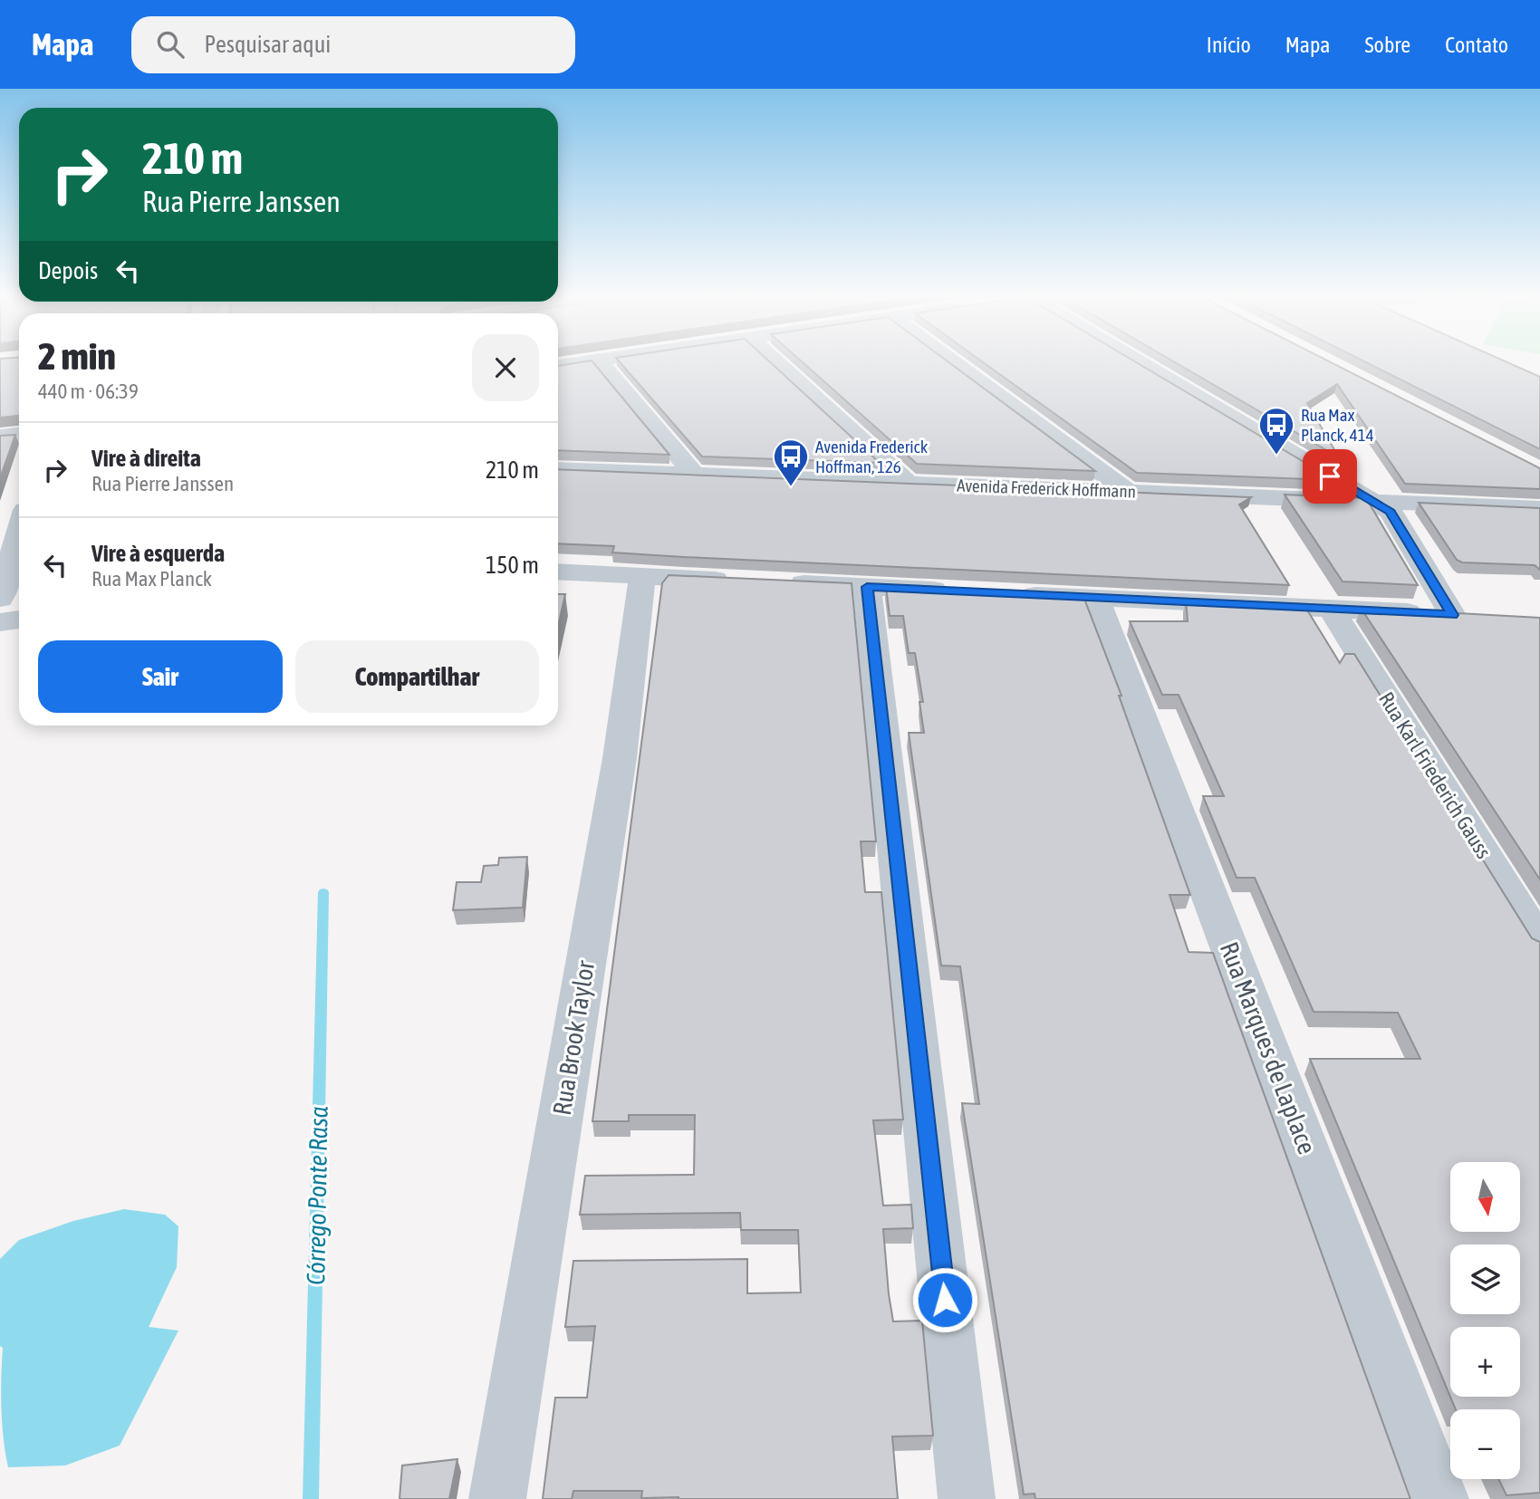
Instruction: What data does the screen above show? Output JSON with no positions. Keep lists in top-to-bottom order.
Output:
{
  "streets": {
    "street": [
      "Avenida Frederick Hoffmann",
      "Rua Karl Friederich Gauss",
      "Rua Brook Taylor",
      "Rua Marques de Laplace"
    ]
  },
  "water": ["Córrego Ponte Rasa"],
  "places": {
    "bus stop": ["Rua Max Planck, 414", "Avenida Frederick Hoffman, 126"]
  },
  "north": "bottom",
  "page": {
    "header": "Mapa",
    "search": "Pesquisar aqui",
    "nav": [
      "Início",
      "Mapa",
      "Sobre",
      "Contato"
    ],
    "turn": ["210 m", "Rua Pierre Janssen"],
    "then": "Depois",
    "heading": ["2 min", "440 m · 06:39"],
    "list": [
      {
        "name": "Vire à direita",
        "note": "Rua Pierre Janssen",
        "value": "210 m"
      },
      {
        "name": "Vire à esquerda",
        "note": "Rua Max Planck",
        "value": "150 m"
      }
    ],
    "buttons": ["Sair", "Compartilhar"],
    "map_buttons": ["+", "−"]
  }
}
